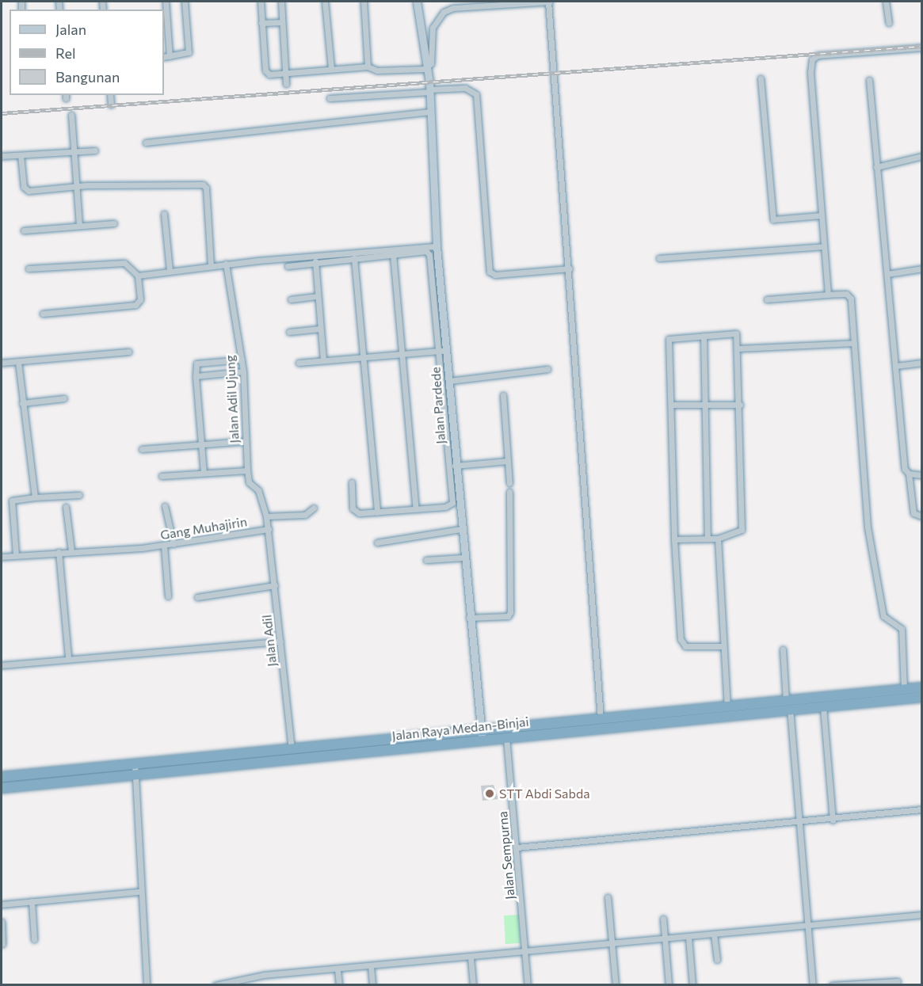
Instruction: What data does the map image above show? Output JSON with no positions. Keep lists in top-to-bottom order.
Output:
{
  "streets": {
    "highway": ["Jalan Raya Medan-Binjai"],
    "street": [
      "Jalan Adil Ujung",
      "Jalan Pardede",
      "Gang Muhajirin",
      "Jalan Adil",
      "Jalan Sempurna"
    ]
  },
  "crossings": [
    ["Jalan Adil Ujung", "Gang Muhajirin"],
    ["Jalan Adil Ujung", "Jalan Adil"],
    ["Jalan Pardede", "Jalan Raya Medan-Binjai"],
    ["Gang Muhajirin", "Jalan Adil"],
    ["Jalan Adil", "Jalan Raya Medan-Binjai"],
    ["Jalan Raya Medan-Binjai", "Jalan Sempurna"]
  ],
  "places": ["STT Abdi Sabda"],
  "legend": ["Jalan", "Rel", "Bangunan"]
}
